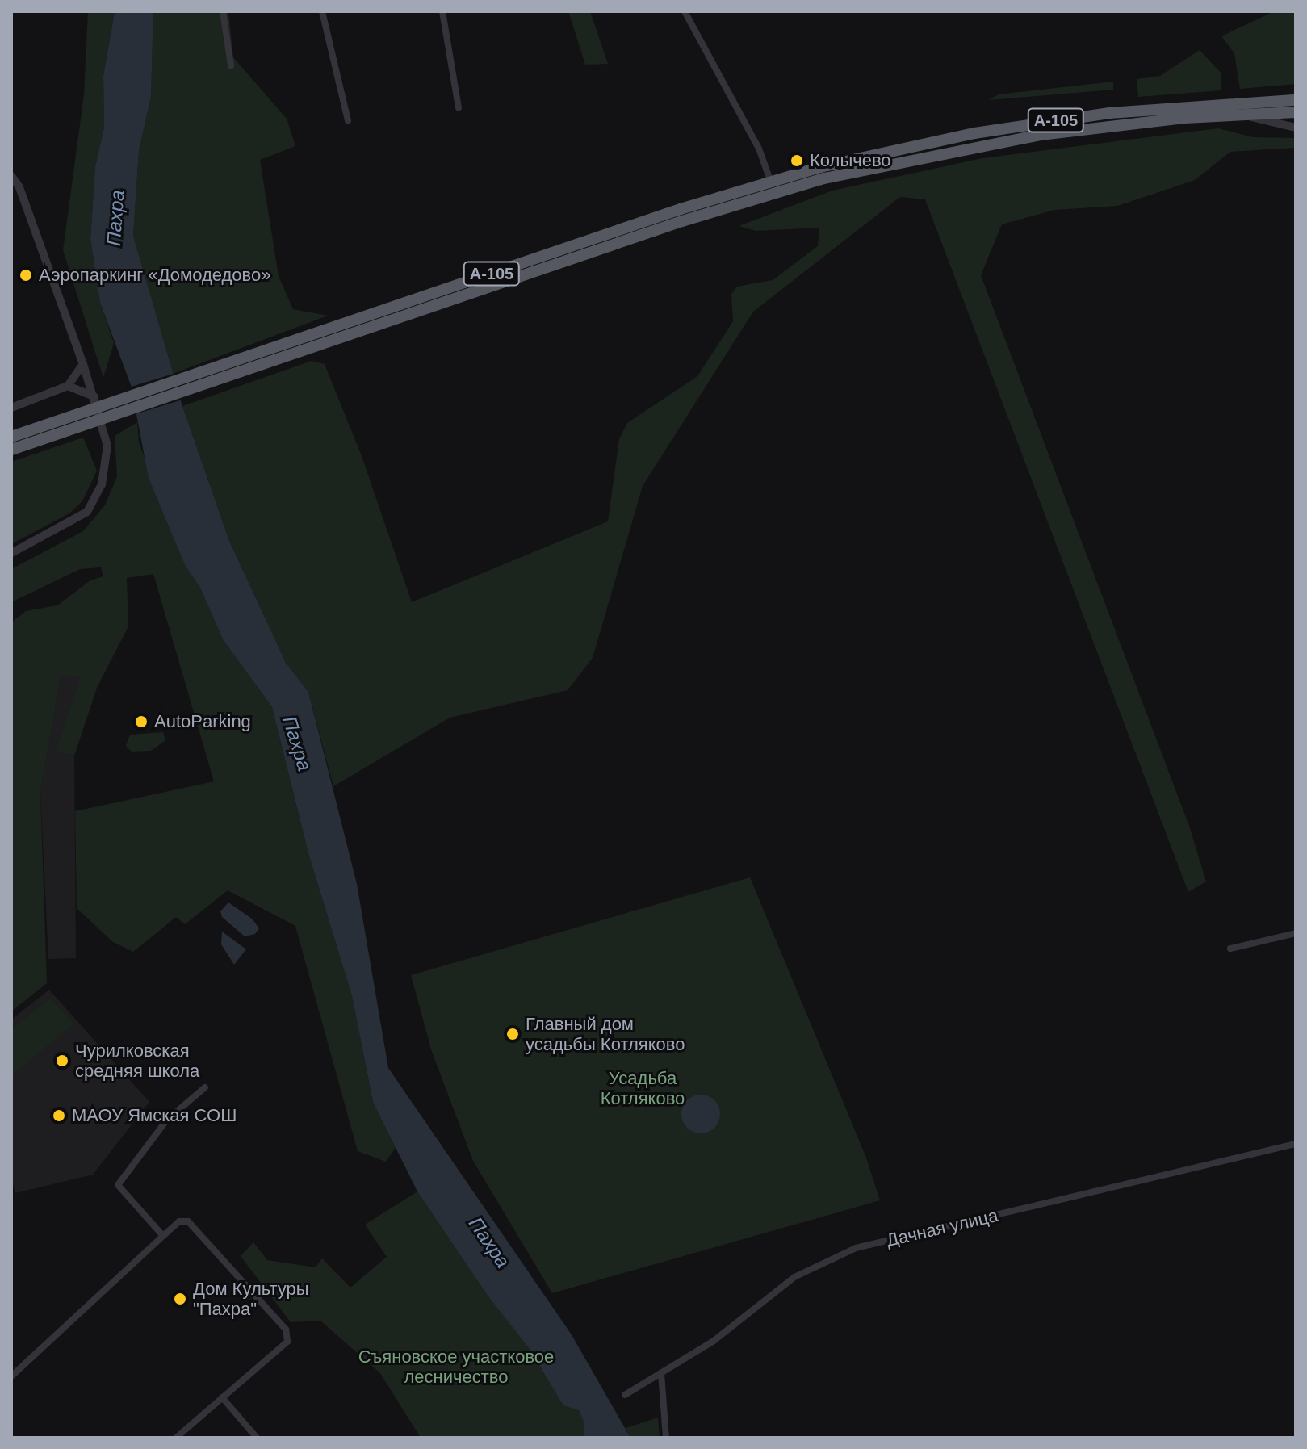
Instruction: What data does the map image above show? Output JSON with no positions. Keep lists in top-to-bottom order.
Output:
{
  "streets": {
    "highway": ["А-105"],
    "street": ["Дачная улица"]
  },
  "water": ["Пахра"],
  "parks": ["Усадьба Котляково", "Съяновское участковое лесничество"],
  "places": [
    "Колычево",
    "Аэропаркинг «Домодедово»",
    "AutoParking",
    "Главный дом усадьбы Котляково",
    "Чурилковская средняя школа",
    "МАОУ Ямская СОШ",
    "Дом Культуры \"Пахра\""
  ]
}
